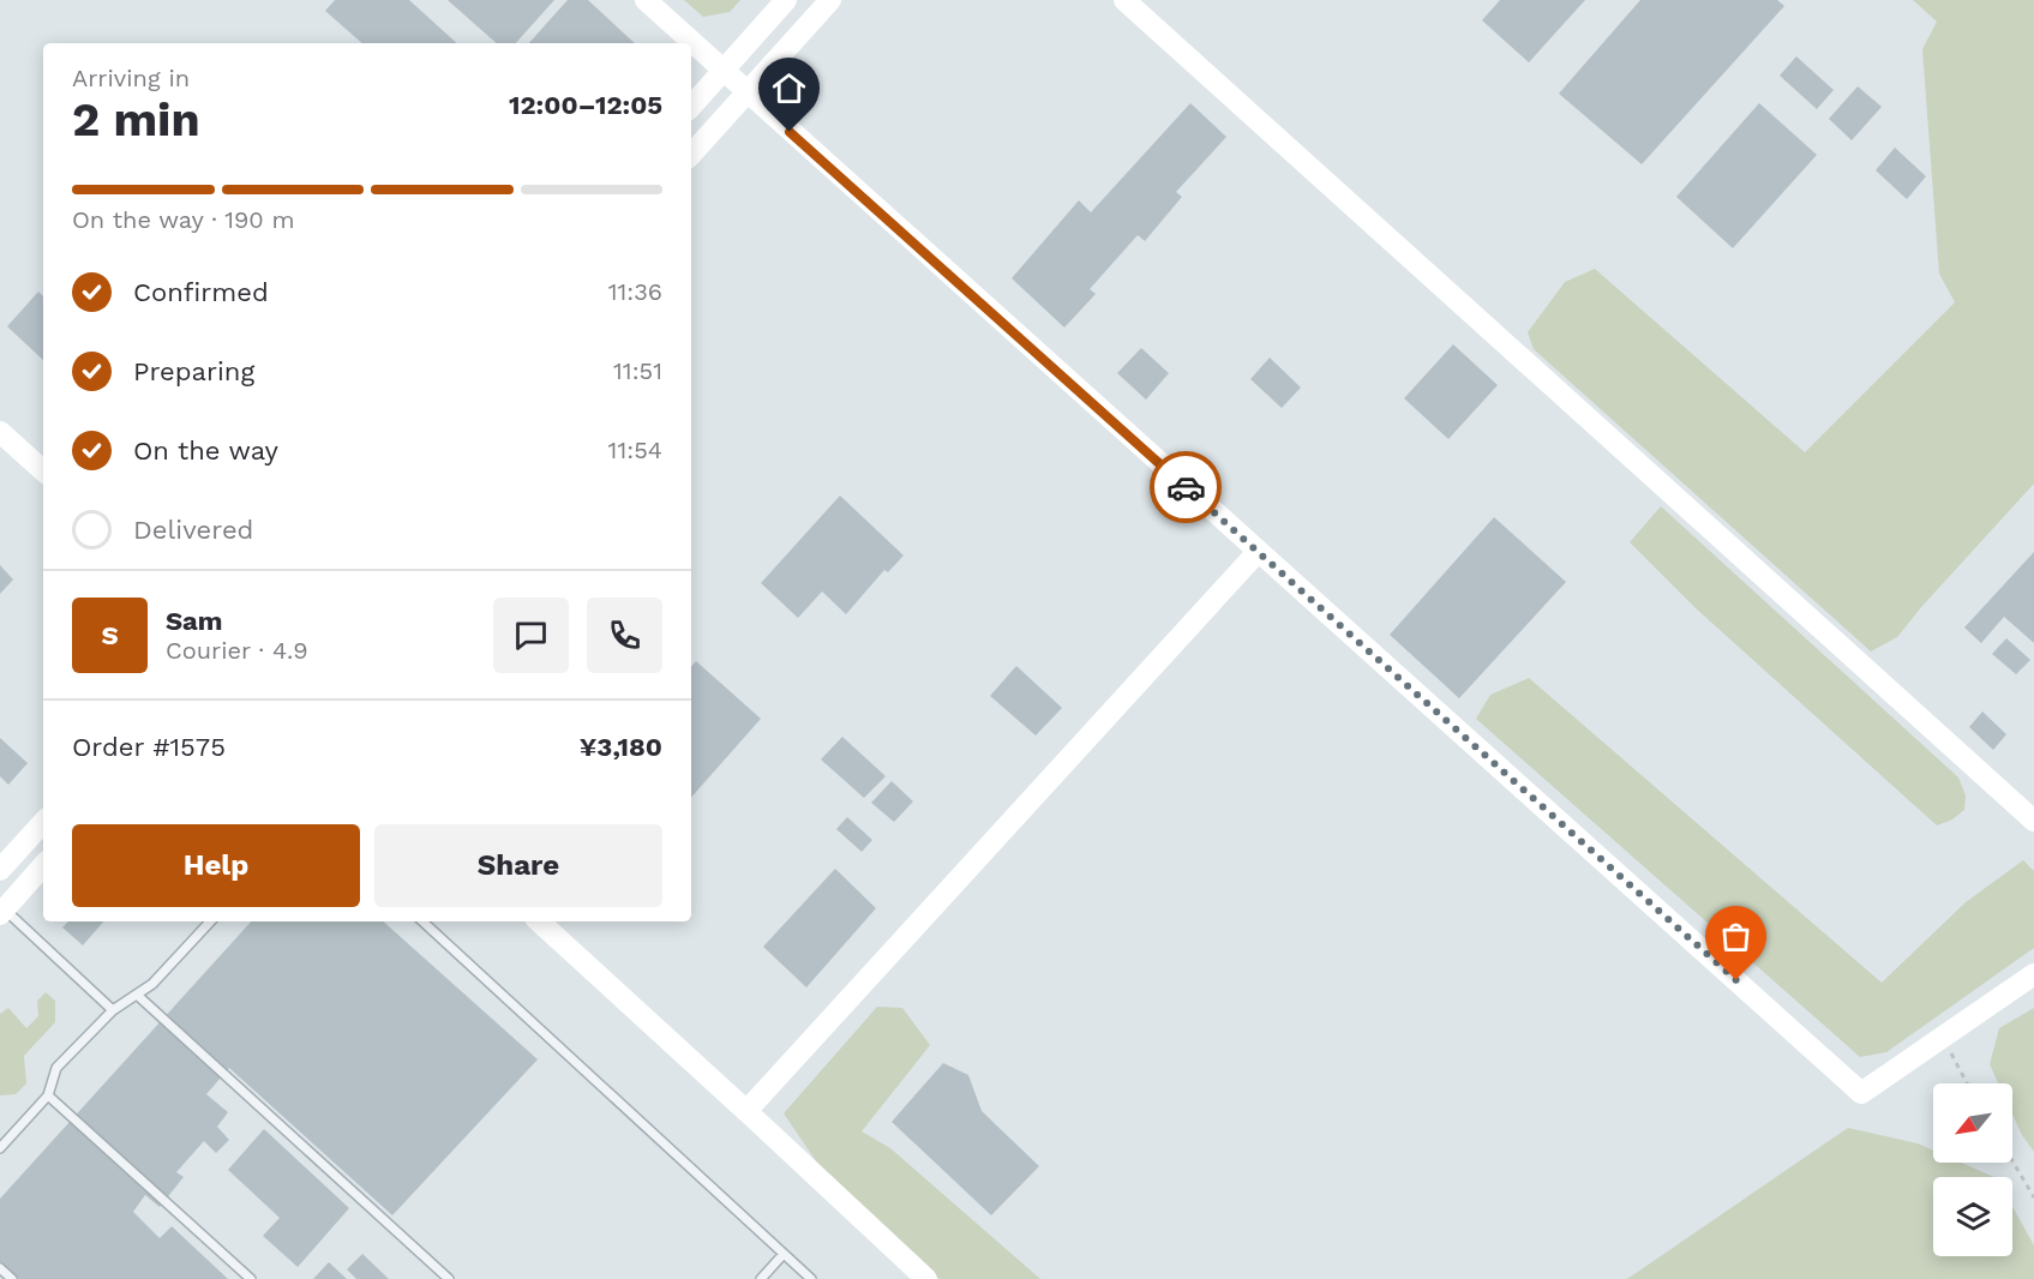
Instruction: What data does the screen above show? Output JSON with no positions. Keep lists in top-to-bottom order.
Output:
{
  "north": "bottom left",
  "page": {
    "heading": ["2 min", "Arriving in", "12:00–12:05"],
    "panel": [
      "Sam",
      "Courier · 4.9",
      "Order #1575",
      "¥3,180"
    ],
    "bar": "On the way · 190 m",
    "list": [
      ["Confirmed", "11:36"],
      ["Preparing", "11:51"],
      ["On the way", "11:54"],
      "Delivered"
    ],
    "round": "S",
    "buttons": ["Help", "Share"]
  }
}
